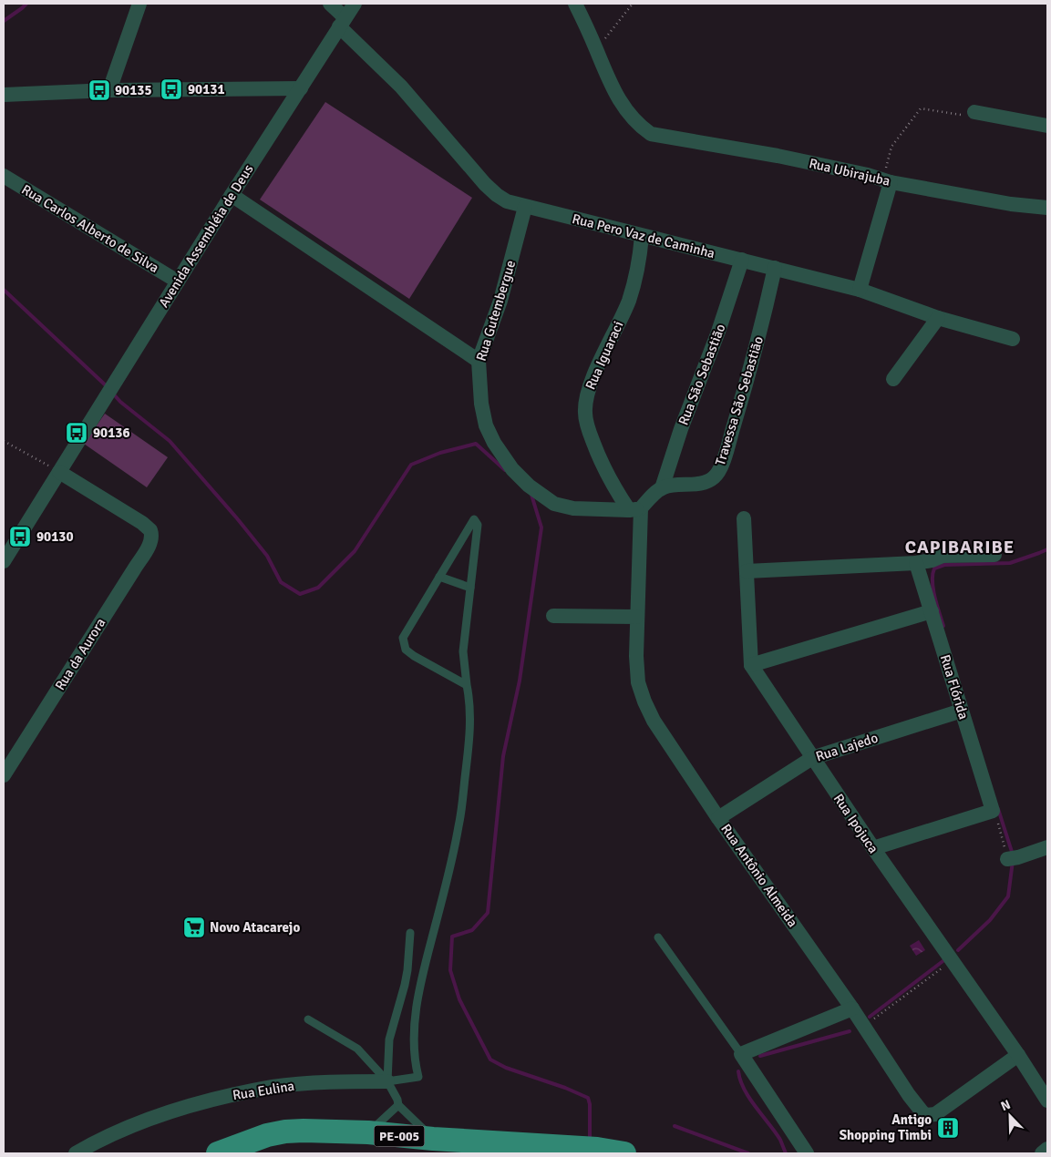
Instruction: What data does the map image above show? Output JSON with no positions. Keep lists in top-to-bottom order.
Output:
{
  "streets": {
    "main road": ["PE-005"],
    "street": [
      "Rua Ubirajuba",
      "Rua Carlos Alberto de Silva",
      "Avenida Assembléia de Deus",
      "Rua Pero Vaz de Caminha",
      "Rua Gutembergue",
      "Rua Iguaraci",
      "Rua São Sebastião",
      "Travessa São Sebastião",
      "Rua da Aurora",
      "Rua Flórida",
      "Rua Lajedo",
      "Rua Ipojuca",
      "Rua Antônio Almeida",
      "Rua Eulina"
    ]
  },
  "crossings": [
    ["Rua Carlos Alberto de Silva", "Avenida Assembléia de Deus"],
    ["Avenida Assembléia de Deus", "Rua Pero Vaz de Caminha"],
    ["Avenida Assembléia de Deus", "Rua da Aurora"],
    ["Rua Pero Vaz de Caminha", "Rua Gutembergue"],
    ["Rua Pero Vaz de Caminha", "Rua Iguaraci"],
    ["Rua Pero Vaz de Caminha", "Rua São Sebastião"],
    ["Rua Pero Vaz de Caminha", "Travessa São Sebastião"],
    ["Rua Gutembergue", "Rua Iguaraci"],
    ["Rua Gutembergue", "Rua Antônio Almeida"],
    ["Rua Iguaraci", "Rua Antônio Almeida"],
    ["Rua São Sebastião", "Travessa São Sebastião"],
    ["Rua Flórida", "Rua Lajedo"],
    ["Rua Lajedo", "Rua Ipojuca"],
    ["Rua Lajedo", "Rua Antônio Almeida"],
    ["Rua Ipojuca", "Rua Antônio Almeida"]
  ],
  "districts": ["CAPIBARIBE"],
  "places": {
    "bus stop": [
      "90131",
      "90135",
      "90136",
      "90130"
    ],
    "supermarket": ["Novo Atacarejo"],
    "building": ["Antigo Shopping Timbi"]
  },
  "north": "top left"
}
